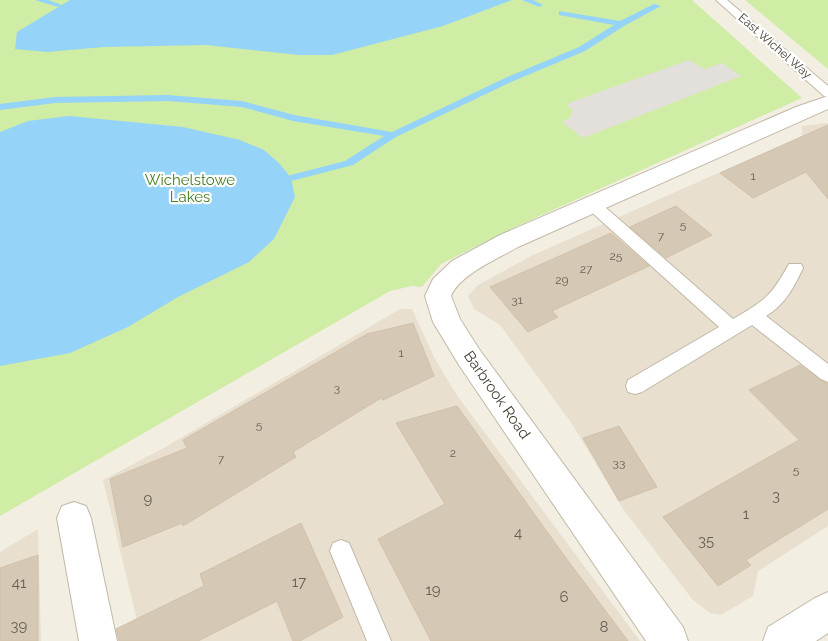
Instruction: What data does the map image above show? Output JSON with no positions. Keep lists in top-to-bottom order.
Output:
{
  "streets": {
    "street": ["Barbrook Road"],
    "lane": ["East Wichel Way"]
  },
  "parks": ["Wichelstowe Lakes"],
  "house_numbers": [
    "1",
    "5",
    "7",
    "25",
    "27",
    "29",
    "31",
    "1",
    "3",
    "5",
    "2",
    "7",
    "33",
    "5",
    "3",
    "9",
    "1",
    "4",
    "35",
    "17",
    "41",
    "19",
    "6",
    "39",
    "8"
  ]
}
